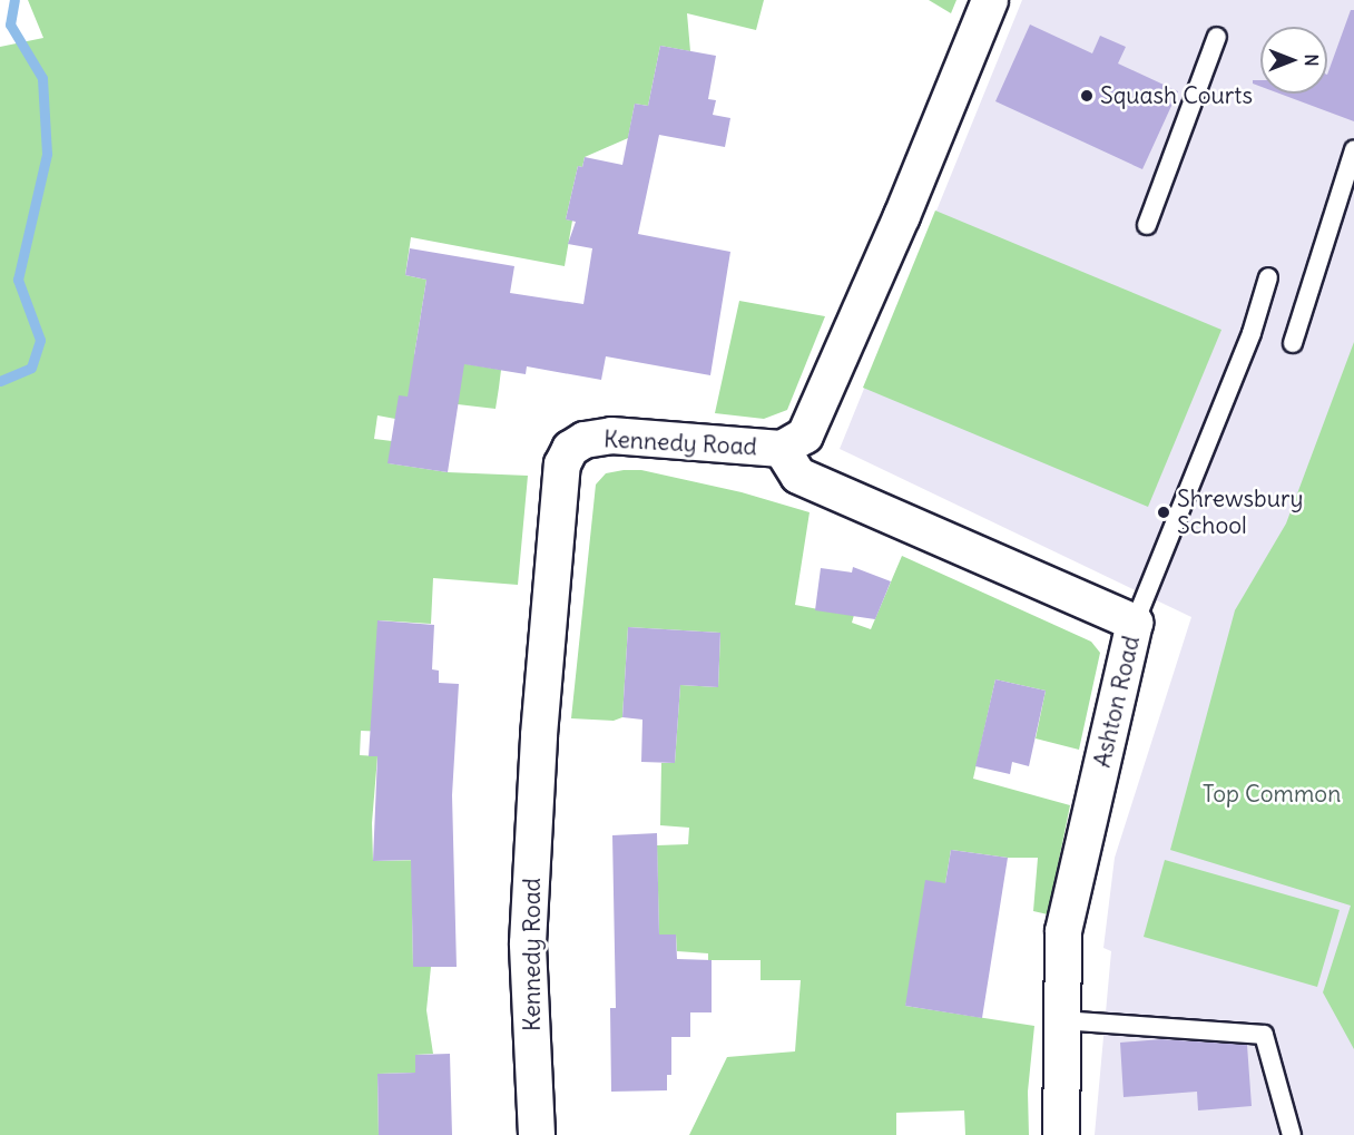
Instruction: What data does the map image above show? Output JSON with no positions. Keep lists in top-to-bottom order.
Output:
{
  "streets": {
    "street": ["Kennedy Road", "Ashton Road"]
  },
  "crossings": [
    ["Kennedy Road", "Ashton Road"]
  ],
  "parks": ["Top Common"],
  "places": ["Squash Courts", "Shrewsbury School"],
  "north": "right"
}
